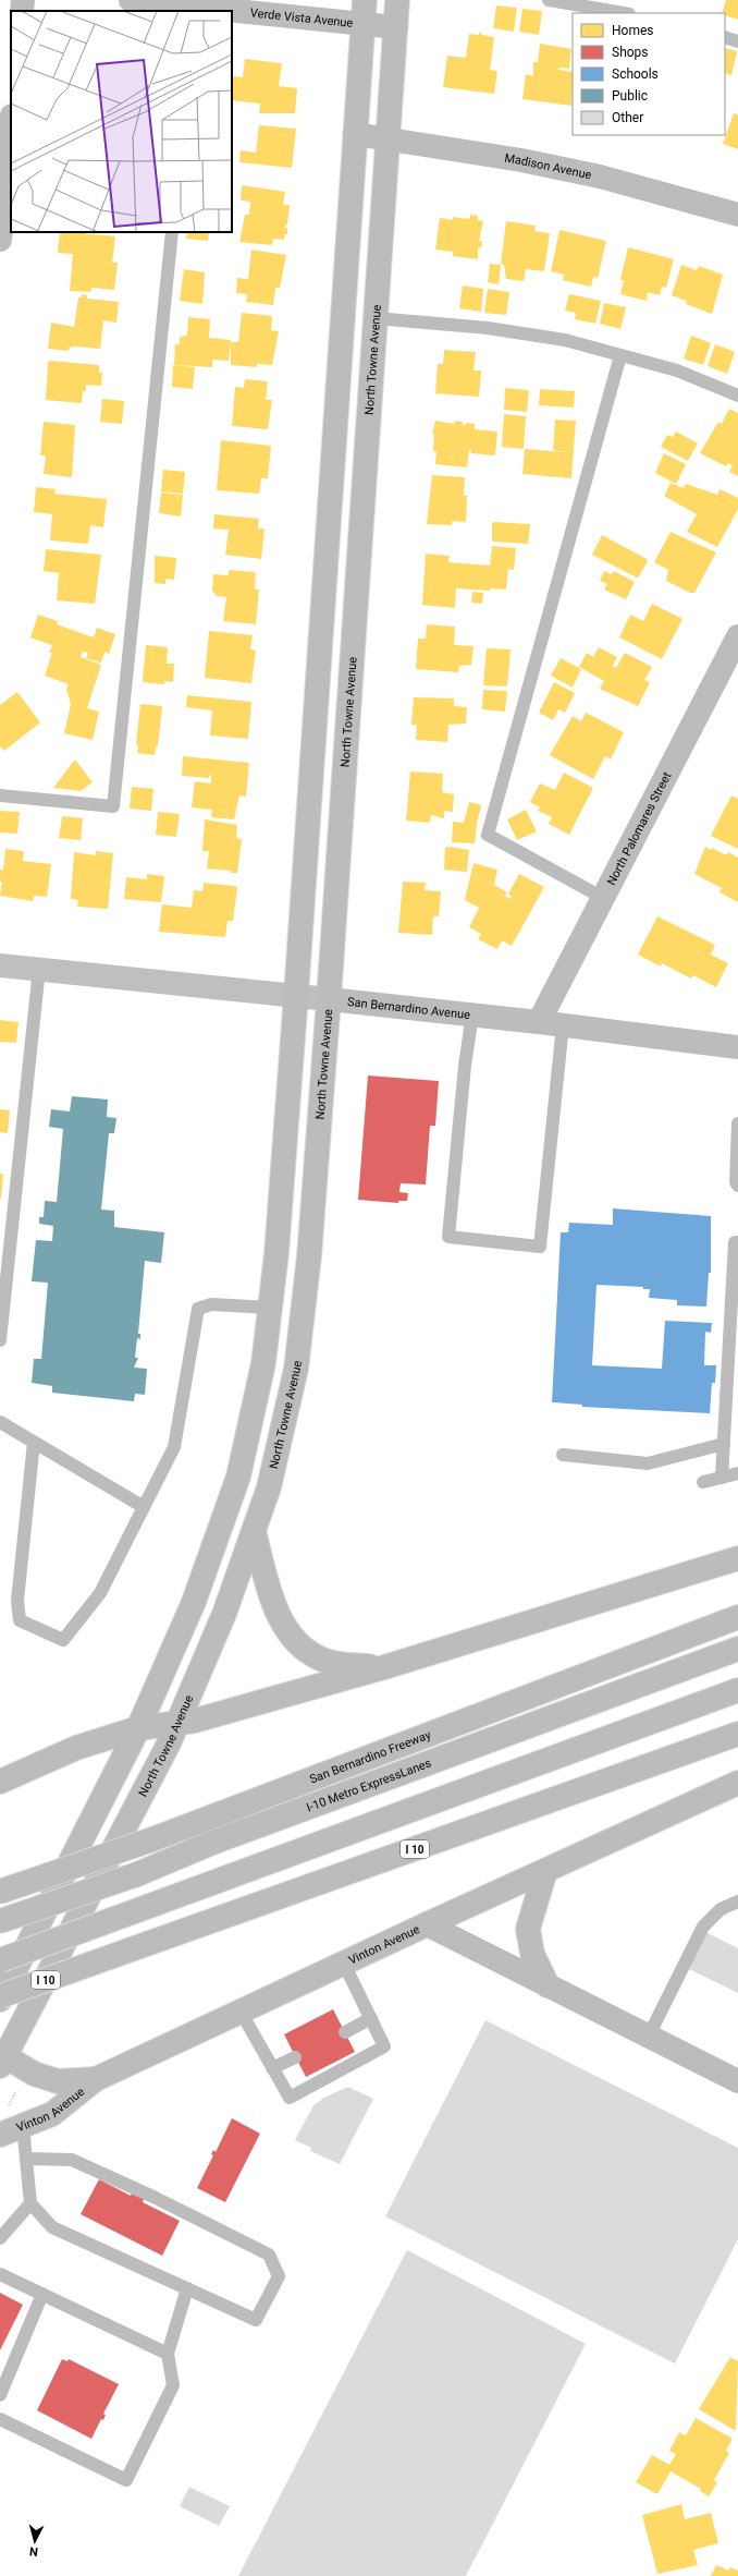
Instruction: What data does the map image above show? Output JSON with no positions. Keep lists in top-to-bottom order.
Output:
{
  "streets": {
    "main road": [
      "Verde Vista Avenue",
      "Madison Avenue",
      "North Towne Avenue",
      "North Palomares Street",
      "San Bernardino Avenue",
      "San Bernardino Freeway",
      "I-10 Metro ExpressLanes",
      "I 10",
      "Vinton Avenue"
    ]
  },
  "crossings": [
    ["Verde Vista Avenue", "North Towne Avenue"],
    ["Madison Avenue", "North Towne Avenue"],
    ["North Towne Avenue", "San Bernardino Avenue"],
    ["North Towne Avenue", "Vinton Avenue"],
    ["North Palomares Street", "San Bernardino Avenue"]
  ],
  "legend": [
    "Homes",
    "Shops",
    "Schools",
    "Public",
    "Other"
  ],
  "north": "bottom"
}
